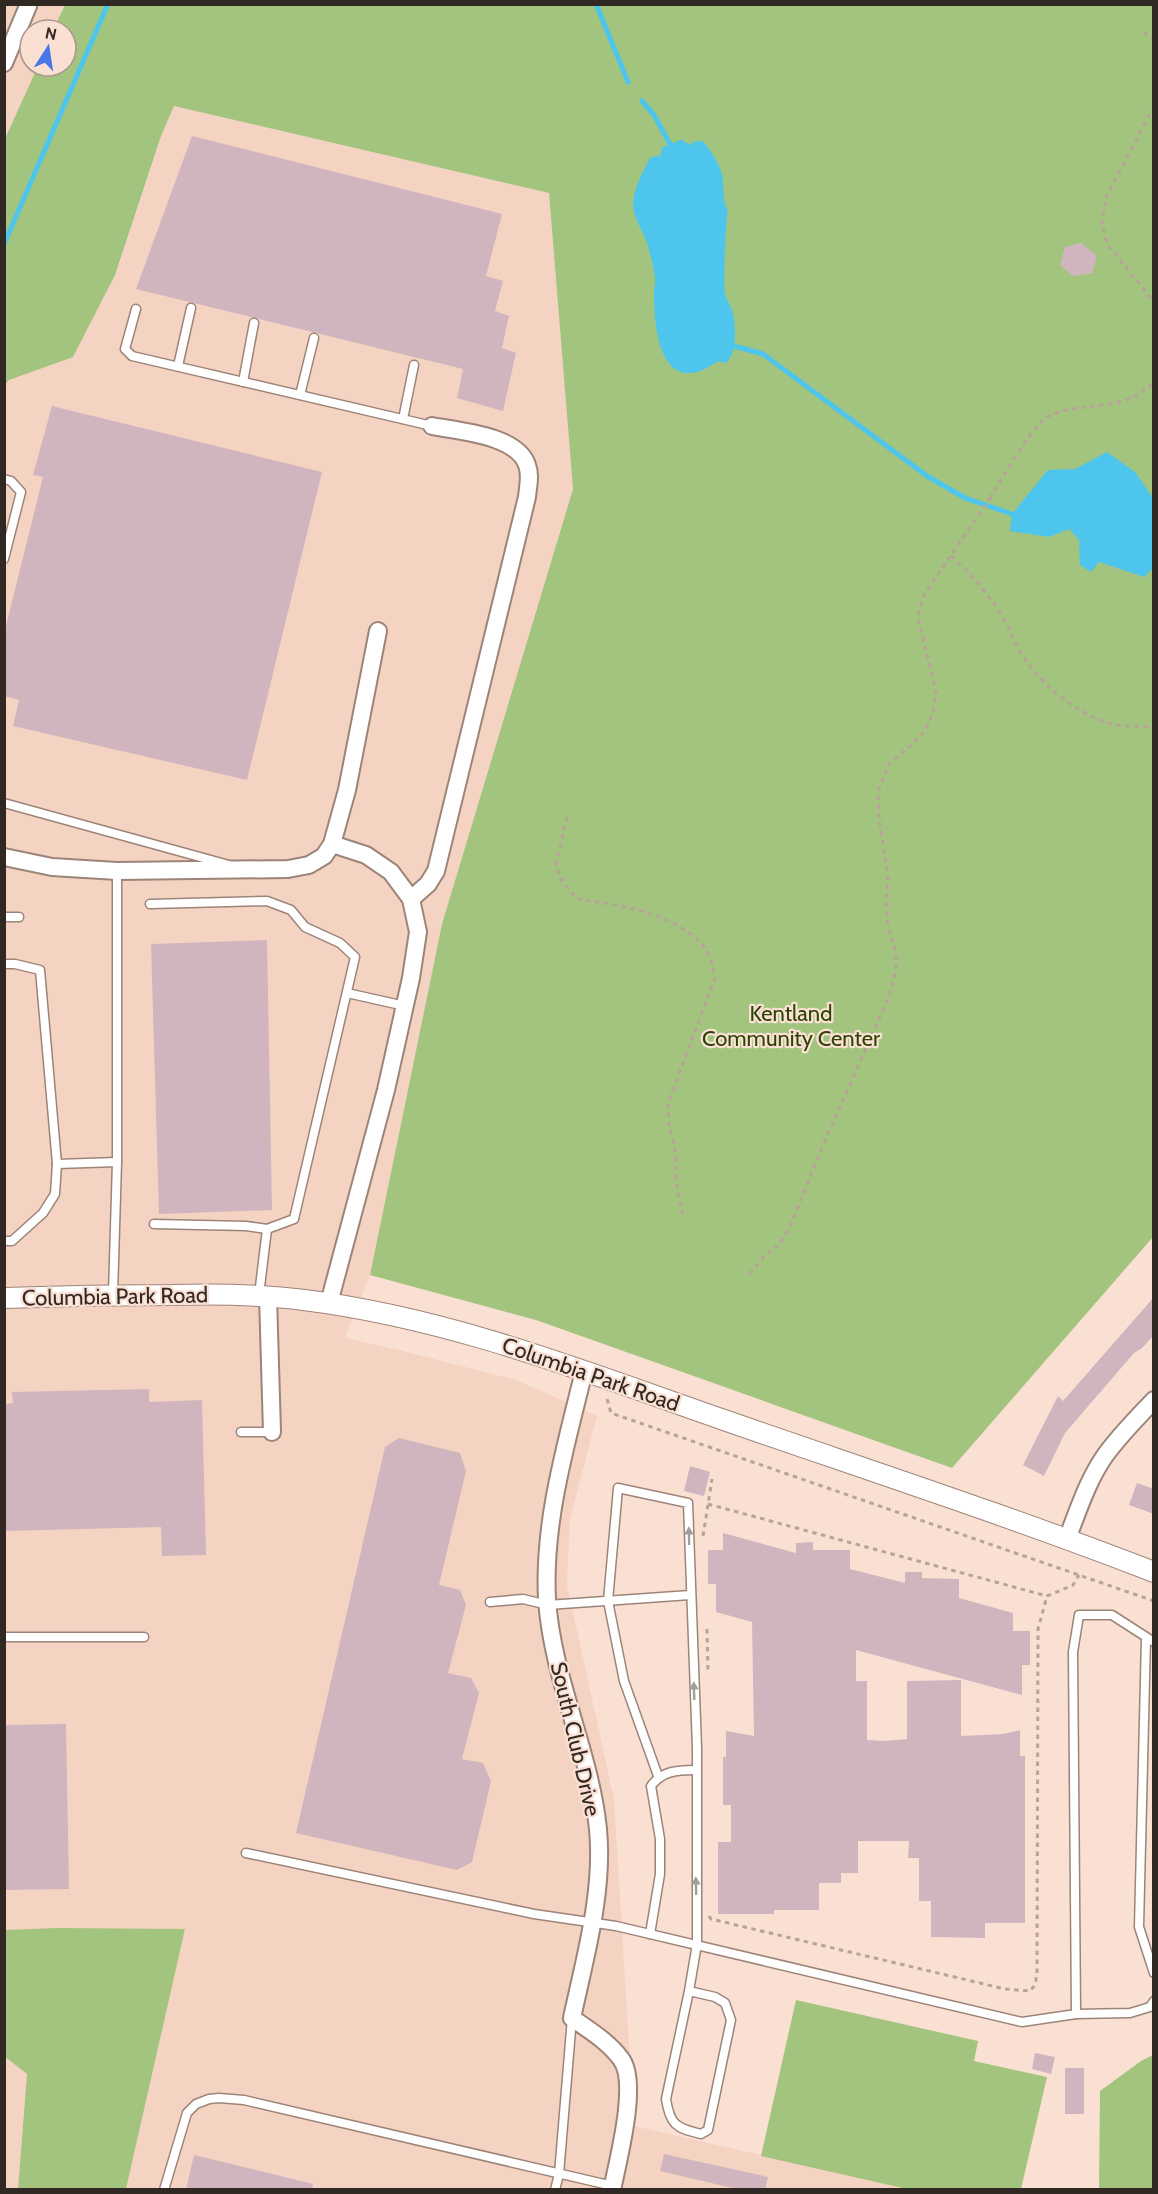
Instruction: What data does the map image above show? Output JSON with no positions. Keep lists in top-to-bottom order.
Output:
{
  "streets": {
    "street": ["Columbia Park Road", "South Club Drive"]
  },
  "crossings": [
    ["Columbia Park Road", "South Club Drive"]
  ],
  "parks": ["Kentland Community Center"],
  "north": "top"
}
